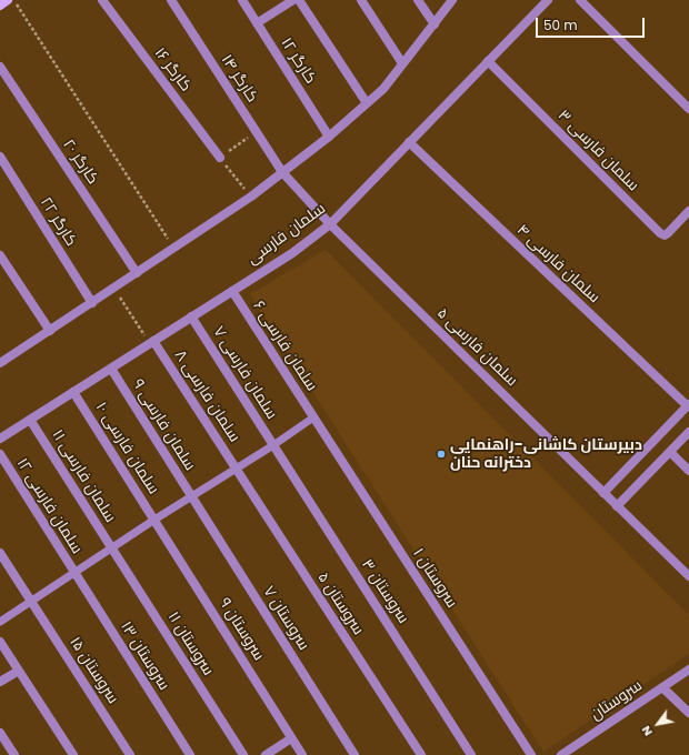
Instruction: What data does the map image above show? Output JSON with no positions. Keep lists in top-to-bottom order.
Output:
{
  "streets": {
    "street": [
      "کارگر ۱۲",
      "کارگر ۱۶",
      "کارگر ۱۴",
      "سلمان فارسی ۳",
      "کارگر ۲۰",
      "کارگر ۲۲",
      "سلمان فارسی",
      "سلمان فارسی ۴",
      "سلمان فارسی ۶",
      "سلمان فارسی ۵",
      "سلمان فارسی ۷",
      "سلمان فارسی ۸",
      "سلمان فارسی ۹",
      "سلمان فارسی ۱۰",
      "سلمان فارسی ۱۱",
      "سلمان فارسی ۱۲",
      "سروستان ۱",
      "سروستان ۳",
      "سروستان ۵",
      "سروستان ۷",
      "سروستان ۹",
      "سروستان ۱۱",
      "سروستان ۱۳",
      "سروستان ۱۵",
      "سروستان"
    ]
  },
  "crossings": [
    ["کارگر ۱۴", "سلمان فارسی ۵"],
    ["سلمان فارسی ۳", "سلمان فارسی"],
    ["سلمان فارسی", "سلمان فارسی ۴"],
    ["سلمان فارسی", "سلمان فارسی ۶"],
    ["سلمان فارسی", "سلمان فارسی ۵"],
    ["سلمان فارسی", "سلمان فارسی ۷"],
    ["سلمان فارسی", "سلمان فارسی ۸"],
    ["سلمان فارسی", "سلمان فارسی ۹"],
    ["سلمان فارسی", "سلمان فارسی ۱۰"],
    ["سلمان فارسی", "سلمان فارسی ۱۱"],
    ["سلمان فارسی ۶", "سروستان ۱"],
    ["سلمان فارسی ۷", "سروستان ۳"],
    ["سلمان فارسی ۸", "سروستان ۵"],
    ["سلمان فارسی ۹", "سروستان ۷"],
    ["سلمان فارسی ۱۰", "سروستان ۹"],
    ["سلمان فارسی ۱۱", "سروستان ۱۱"],
    ["سلمان فارسی ۱۲", "سروستان ۱۳"]
  ],
  "places": ["دبیرستان کاشانی-راهنمایی دخترانه حنان"],
  "scale_bar": "50 m",
  "north": "bottom left"
}
